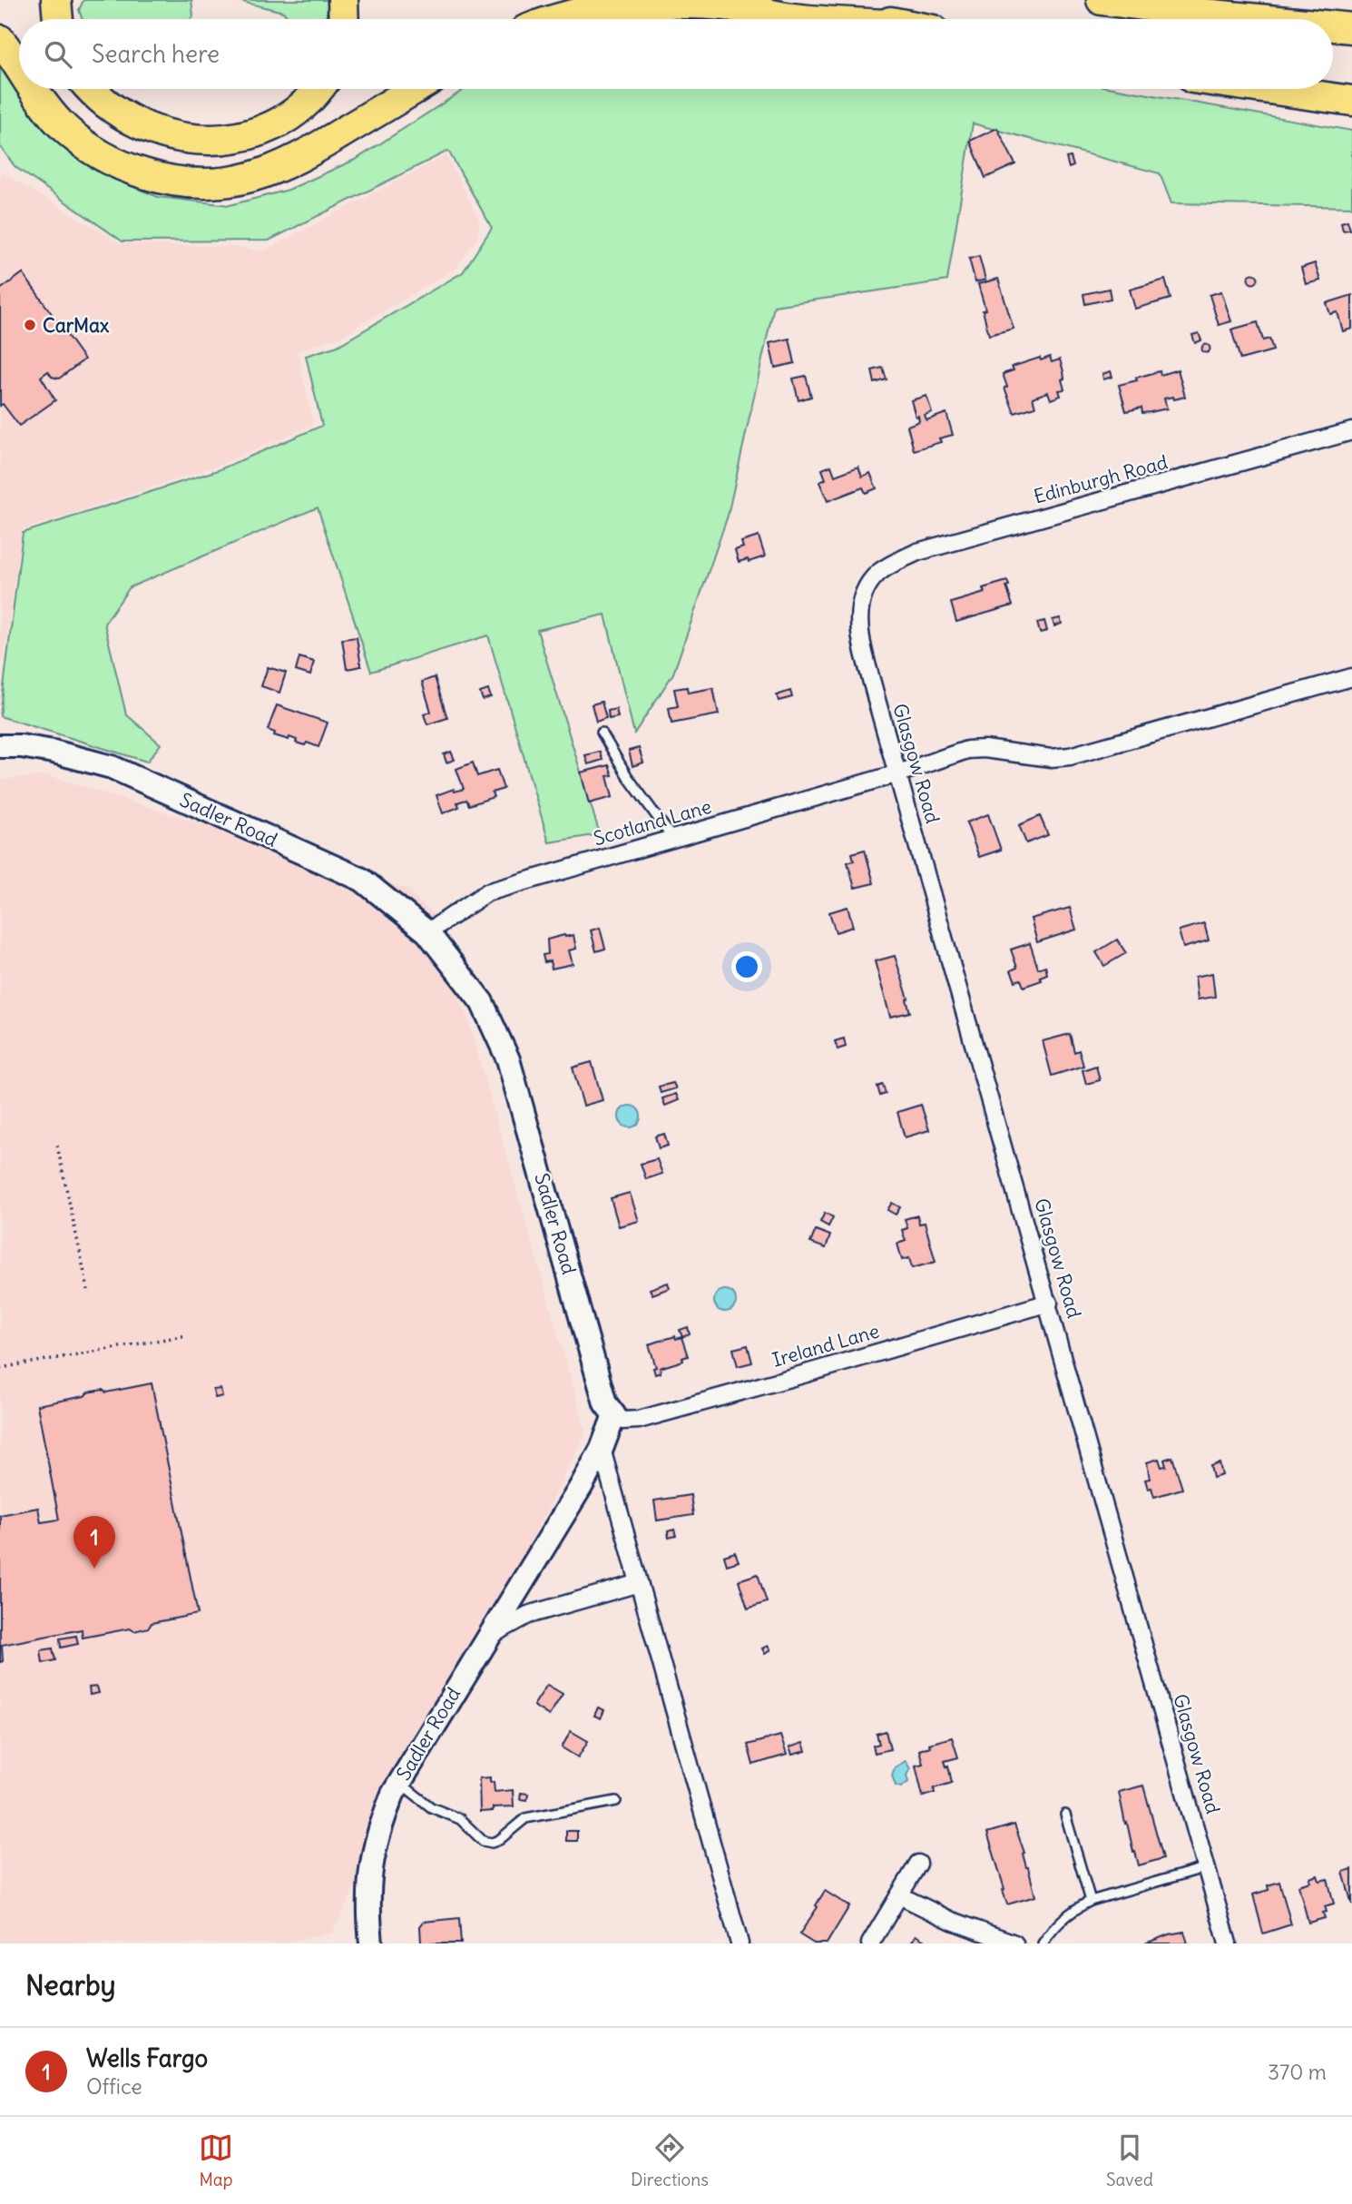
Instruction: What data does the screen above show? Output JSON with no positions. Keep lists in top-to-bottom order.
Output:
{
  "streets": {
    "street": [
      "Edinburgh Road",
      "Glasgow Road",
      "Sadler Road",
      "Scotland Lane",
      "Ireland Lane"
    ]
  },
  "crossings": [
    ["Edinburgh Road", "Glasgow Road"],
    ["Glasgow Road", "Scotland Lane"],
    ["Glasgow Road", "Ireland Lane"],
    ["Sadler Road", "Scotland Lane"],
    ["Sadler Road", "Ireland Lane"]
  ],
  "places": ["CarMax"],
  "page": {
    "search": "Search here",
    "pins": "1",
    "heading": "Nearby",
    "list": [
      {
        "mark": "1",
        "name": "Wells Fargo",
        "note": "Office",
        "value": "370 m"
      }
    ],
    "nav": ["Map", "Directions", "Saved"]
  }
}
